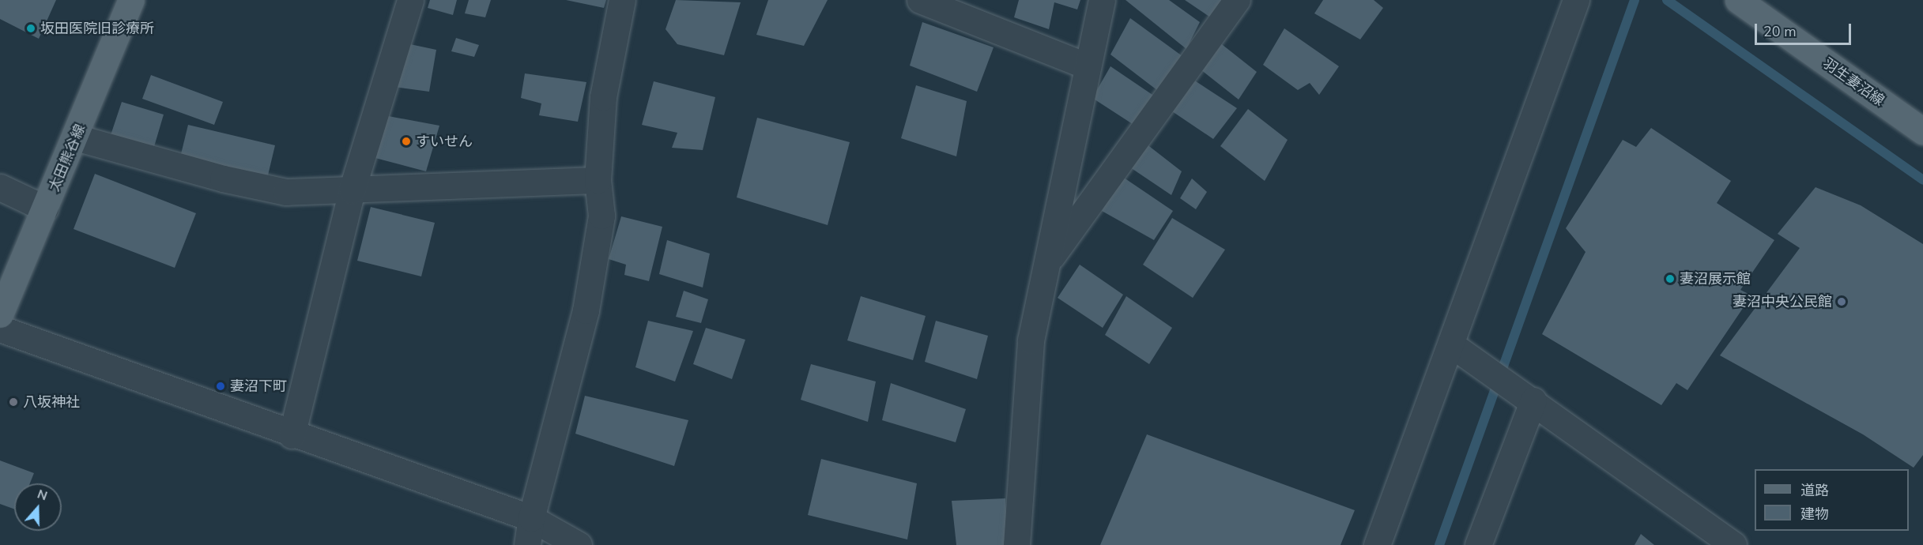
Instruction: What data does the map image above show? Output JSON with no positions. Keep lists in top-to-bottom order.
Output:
{
  "streets": {
    "main road": ["羽生妻沼線", "太田熊谷線"]
  },
  "places": [
    "坂田医院旧診療所",
    "すいせん",
    "妻沼展示館",
    "妻沼中央公民館",
    "妻沼下町",
    "八坂神社"
  ],
  "legend": ["道路", "建物"],
  "scale_bar": "20 m",
  "north": "top"
}
